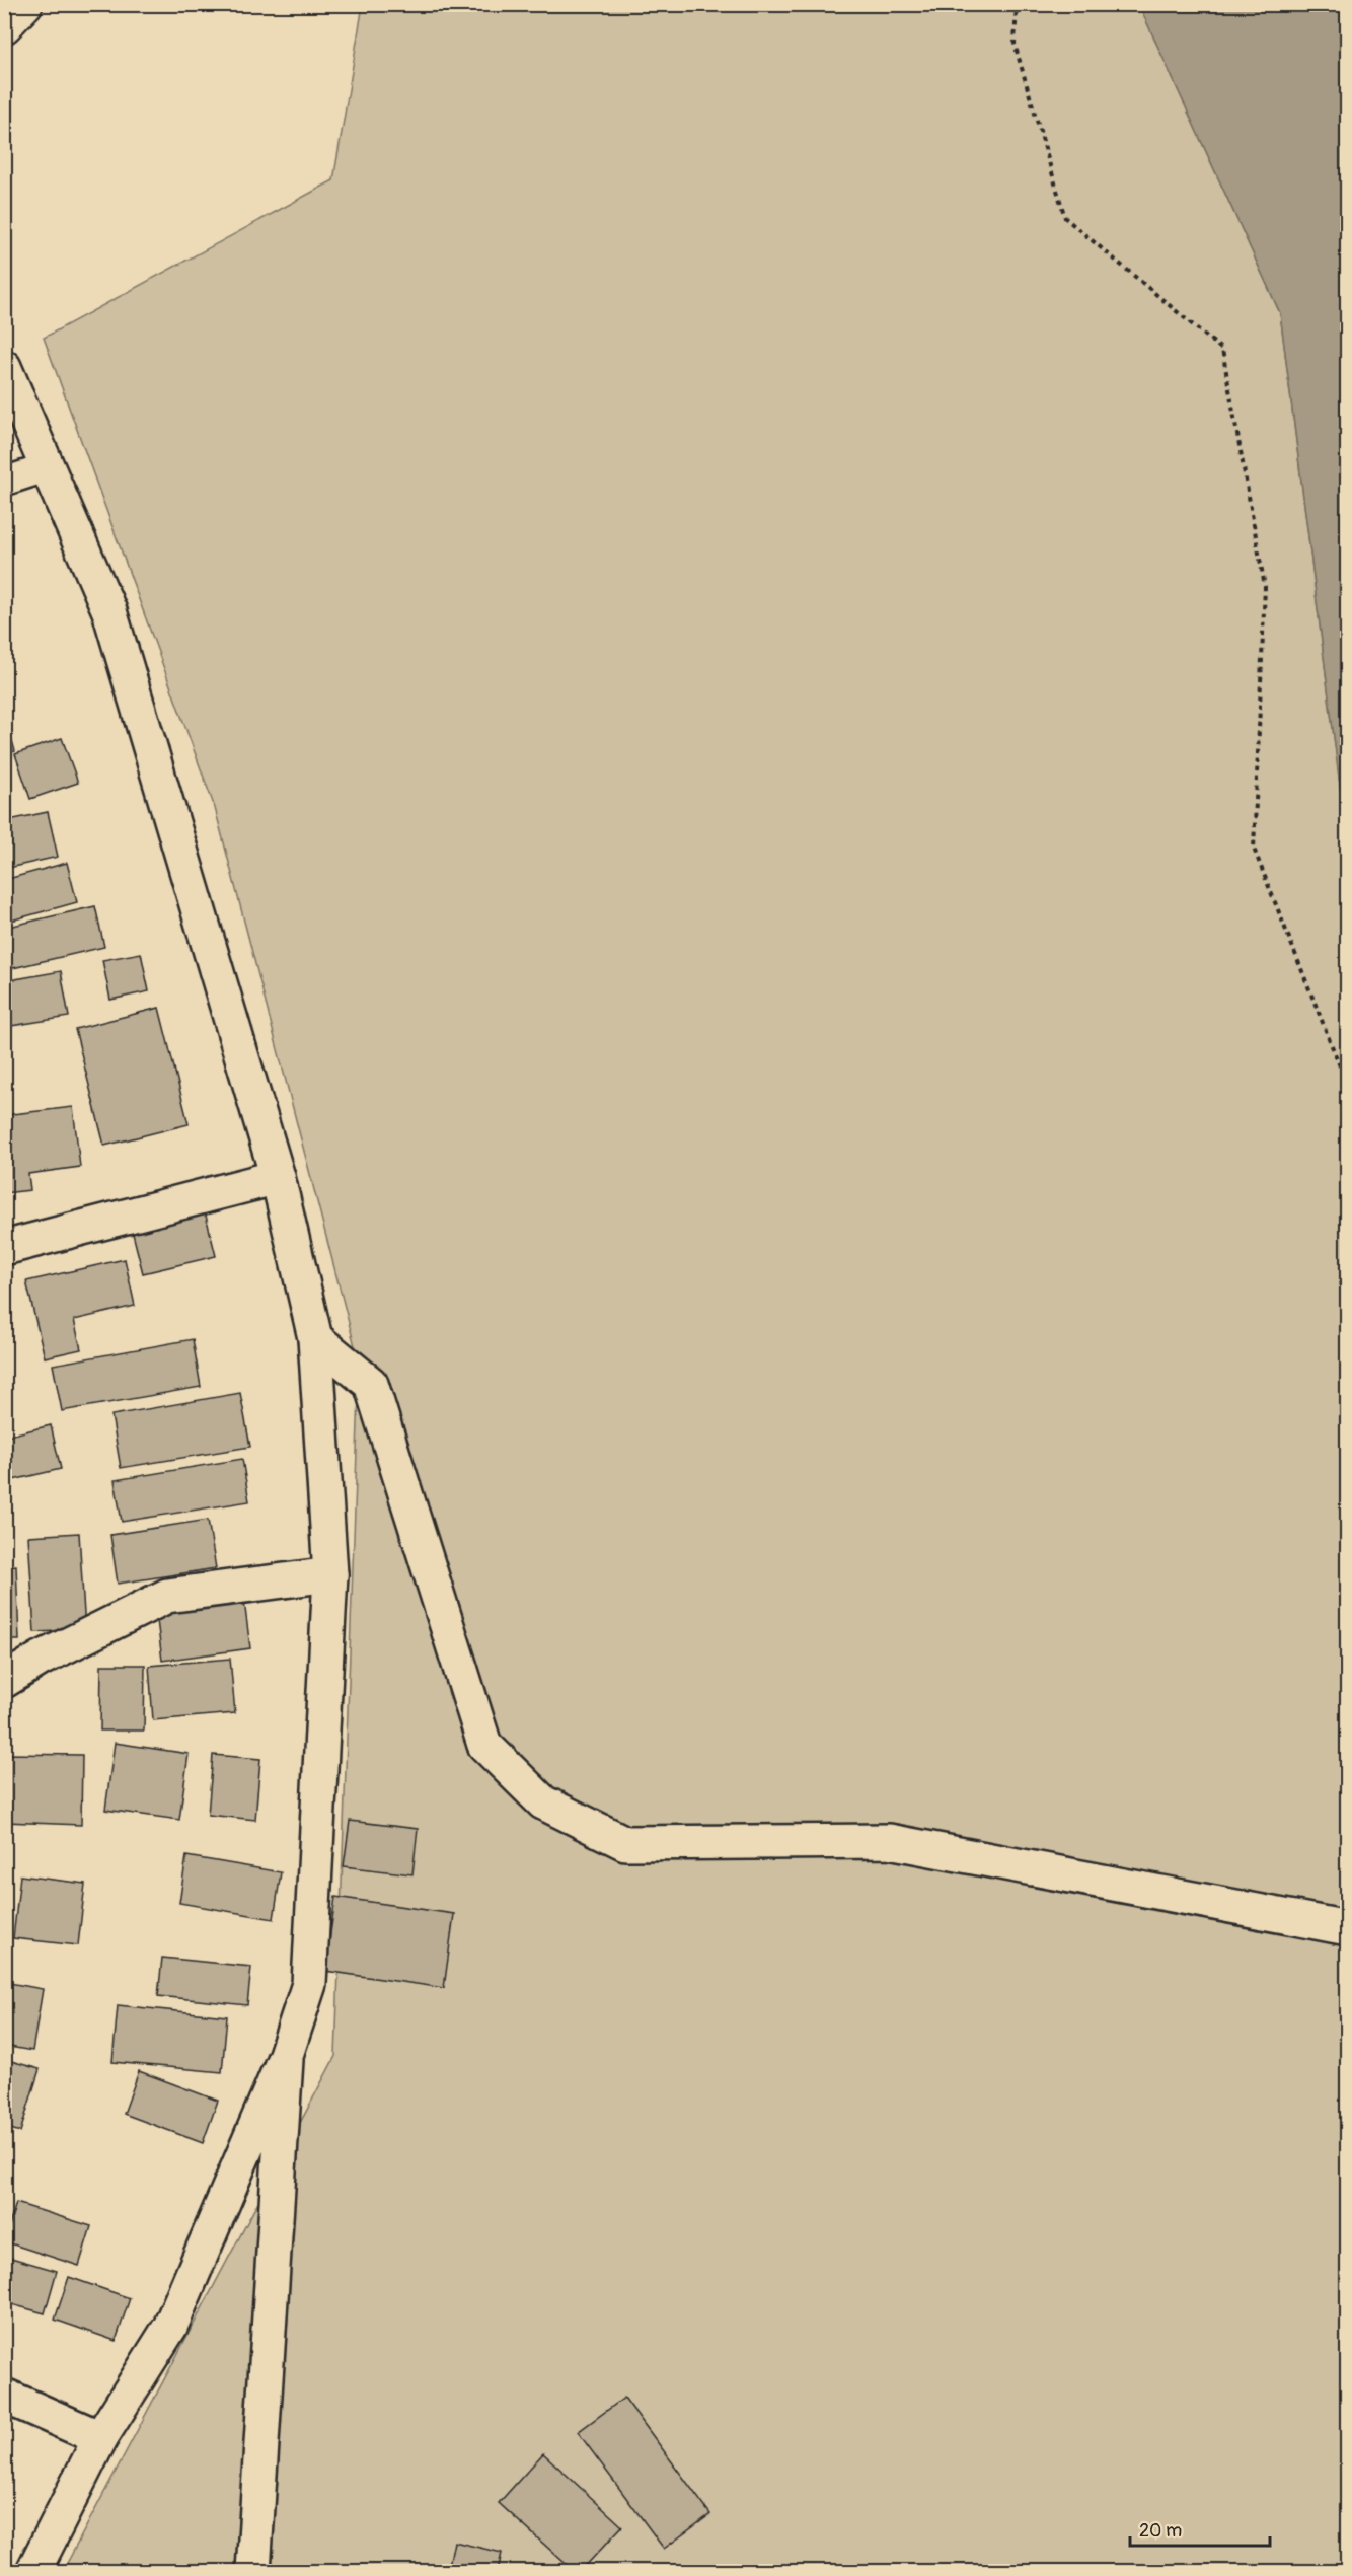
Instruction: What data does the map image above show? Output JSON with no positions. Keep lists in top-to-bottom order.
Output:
{
  "scale_bar": "20 m"
}
